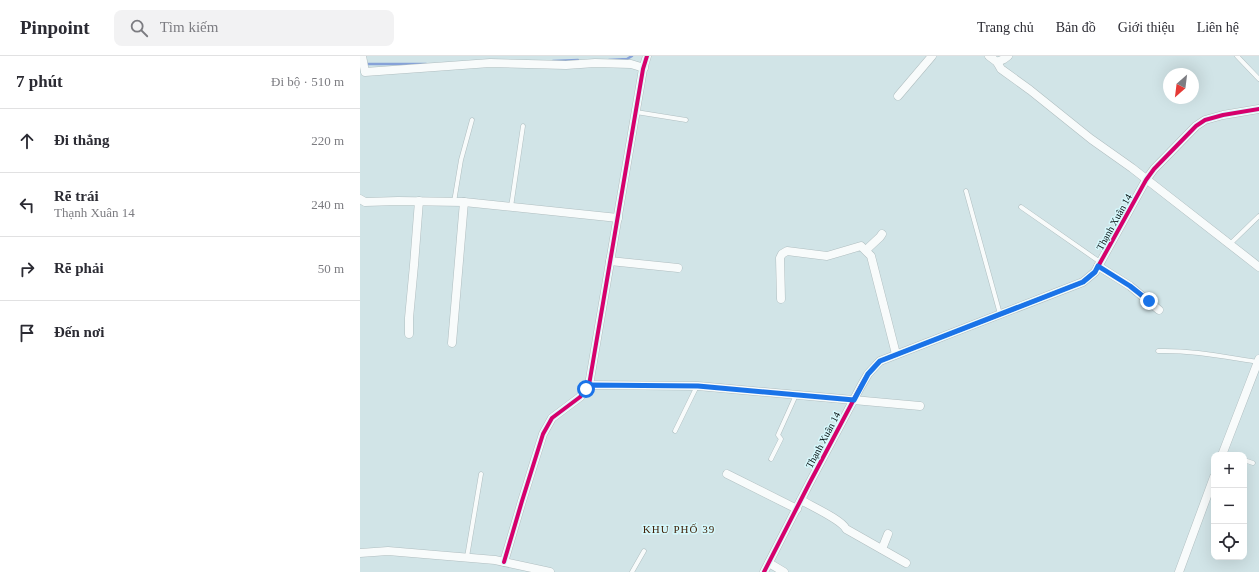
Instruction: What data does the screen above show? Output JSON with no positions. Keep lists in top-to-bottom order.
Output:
{
  "streets": {
    "street": ["Thạnh Xuân 14"]
  },
  "districts": ["KHU PHỐ 39"],
  "north": "bottom left",
  "page": {
    "header": "Pinpoint",
    "search": "Tìm kiếm",
    "nav": [
      "Trang chủ",
      "Bản đồ",
      "Giới thiệu",
      "Liên hệ"
    ],
    "heading": ["7 phút", "Đi bộ · 510 m"],
    "list": [
      ["Đi thẳng", "220 m"],
      ["Rẽ trái", "Thạnh Xuân 14", "240 m"],
      ["Rẽ phải", "50 m"],
      "Đến nơi"
    ],
    "map_buttons": ["+", "−"]
  }
}
